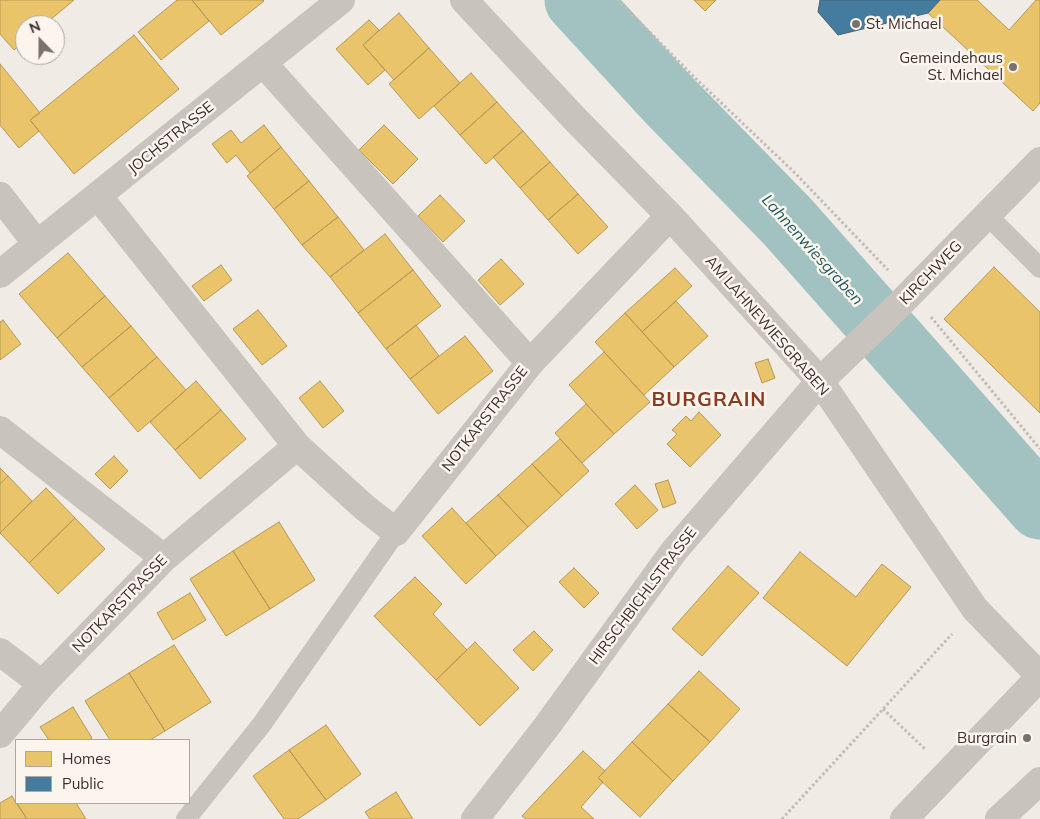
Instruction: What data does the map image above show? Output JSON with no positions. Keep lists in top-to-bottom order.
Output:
{
  "streets": {
    "street": [
      "JOCHSTRASSE",
      "KIRCHWEG",
      "AM LAHNEWIESGRABEN",
      "NOTKARSTRASSE",
      "HIRSCHBICHLSTRASSE"
    ]
  },
  "crossings": [
    ["KIRCHWEG", "AM LAHNEWIESGRABEN"],
    ["KIRCHWEG", "HIRSCHBICHLSTRASSE"],
    ["AM LAHNEWIESGRABEN", "NOTKARSTRASSE"],
    ["AM LAHNEWIESGRABEN", "HIRSCHBICHLSTRASSE"]
  ],
  "districts": ["BURGRAIN"],
  "water": ["Lahnenwiesgraben"],
  "places": ["St. Michael", "Gemeindehaus St. Michael", "Burgrain"],
  "legend": ["Homes", "Public"],
  "north": "top"
}
